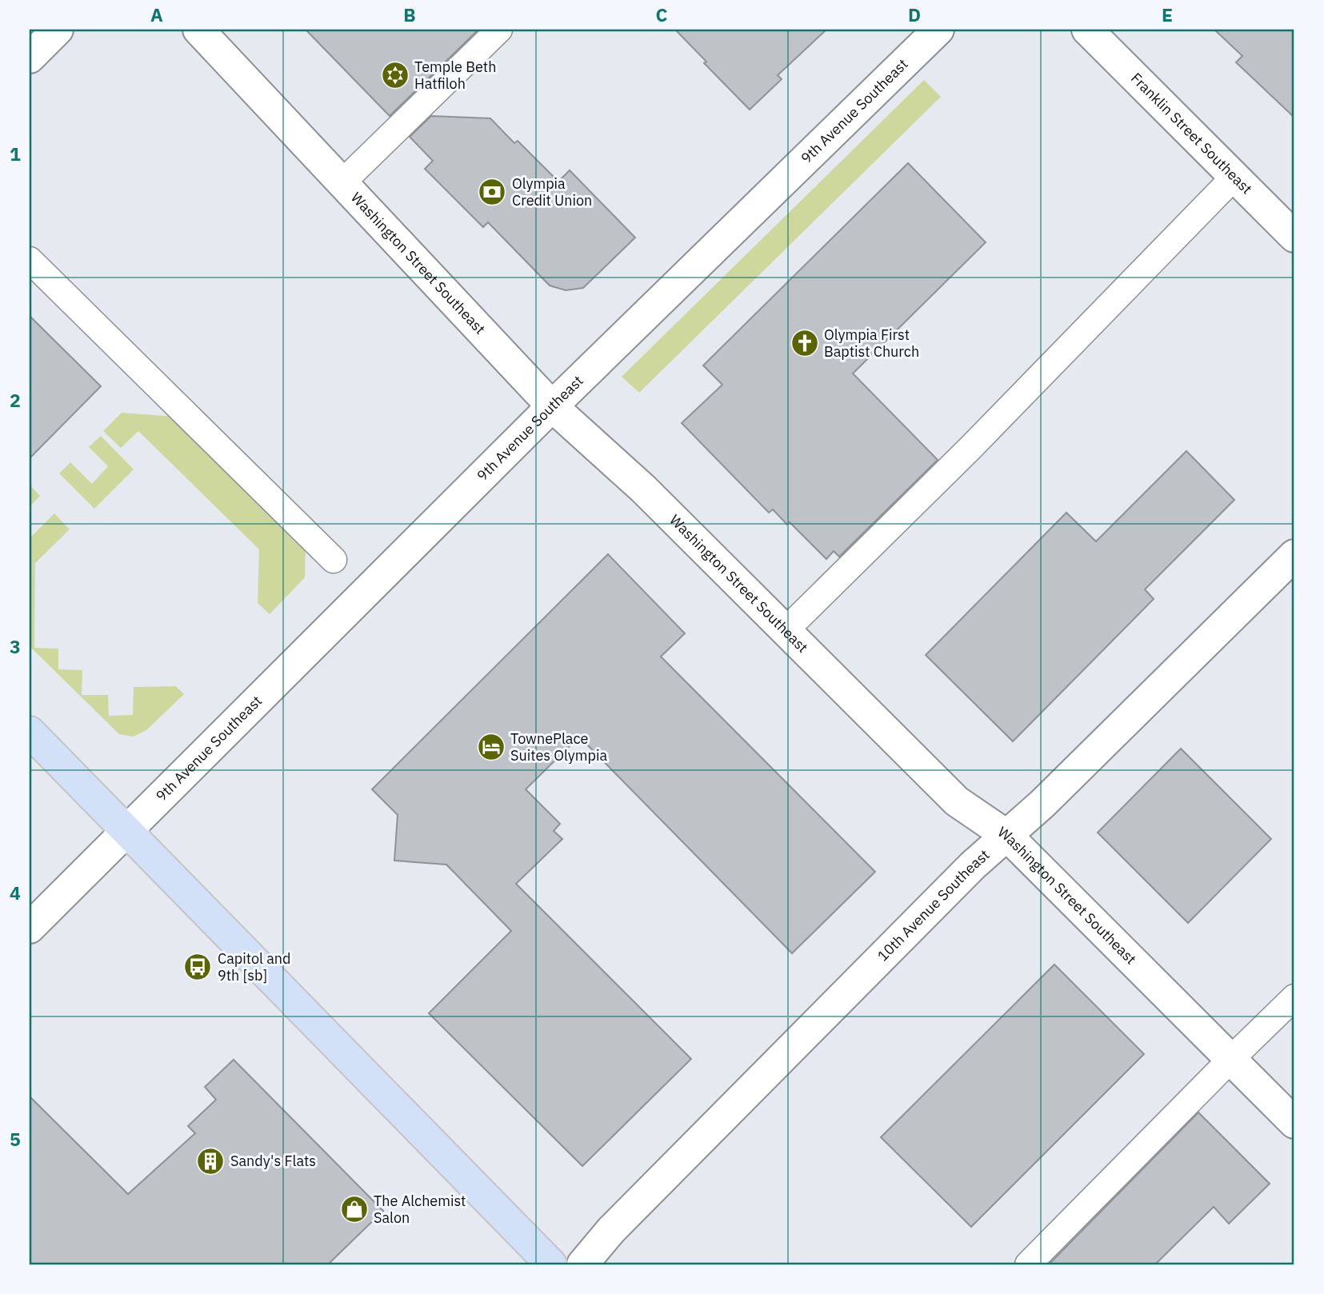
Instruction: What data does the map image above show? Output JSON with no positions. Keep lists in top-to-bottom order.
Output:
{
  "streets": {
    "street": [
      "9th Avenue Southeast",
      "Franklin Street Southeast",
      "Washington Street Southeast",
      "10th Avenue Southeast"
    ]
  },
  "crossings": [
    ["9th Avenue Southeast", "Washington Street Southeast"],
    ["Washington Street Southeast", "10th Avenue Southeast"]
  ],
  "places": {
    "synagogue": ["Temple Beth Hatfiloh"],
    "bank": ["Olympia Credit Union"],
    "church": ["Olympia First Baptist Church"],
    "hotel": ["TownePlace Suites Olympia"],
    "bus stop": ["Capitol and 9th [sb]"],
    "building": ["Sandy's Flats"],
    "shop": ["The Alchemist Salon"]
  },
  "grid": {
    "columns": [
      "A",
      "B",
      "C",
      "D",
      "E"
    ],
    "rows": [
      "1",
      "2",
      "3",
      "4",
      "5"
    ]
  }
}
